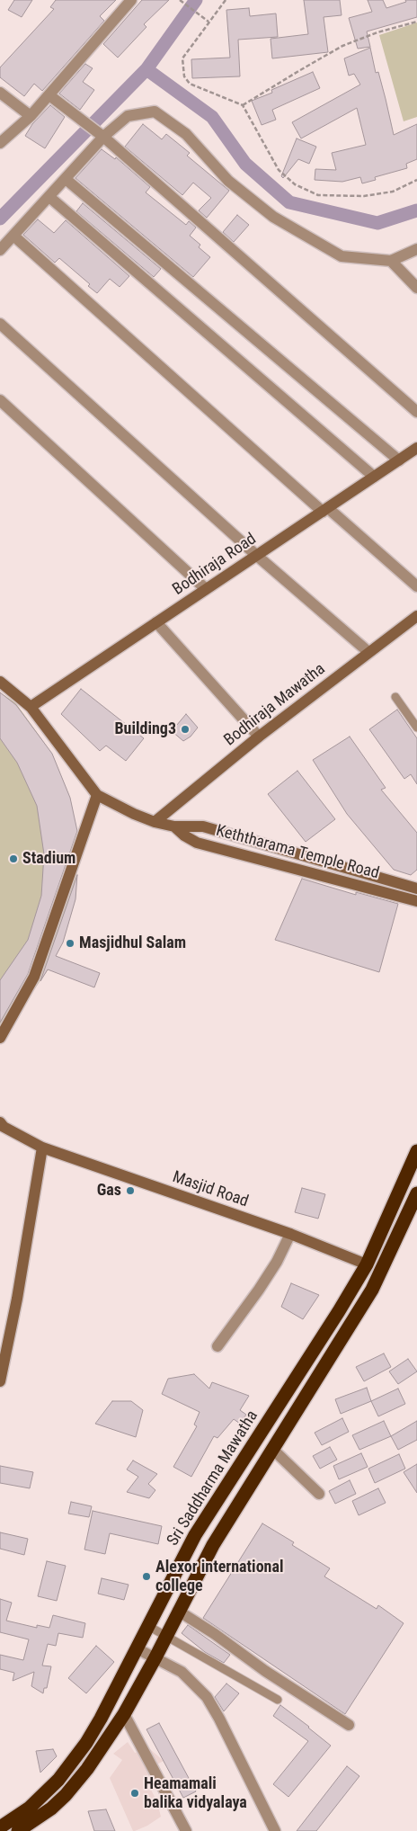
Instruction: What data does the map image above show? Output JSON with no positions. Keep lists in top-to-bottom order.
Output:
{
  "streets": {
    "highway": ["Sri Saddharma Mawatha"],
    "street": [
      "Bodhiraja Road",
      "Bodhiraja Mawatha",
      "Keththarama Temple Road",
      "Masjid Road"
    ]
  },
  "crossings": [
    ["Bodhiraja Road", "Keththarama Temple Road"],
    ["Bodhiraja Mawatha", "Keththarama Temple Road"],
    ["Masjid Road", "Sri Saddharma Mawatha"]
  ],
  "places": [
    "Building3",
    "Stadium",
    "Masjidhul Salam",
    "Gas",
    "Alexor international college",
    "Heamamali balika vidyalaya"
  ]
}
